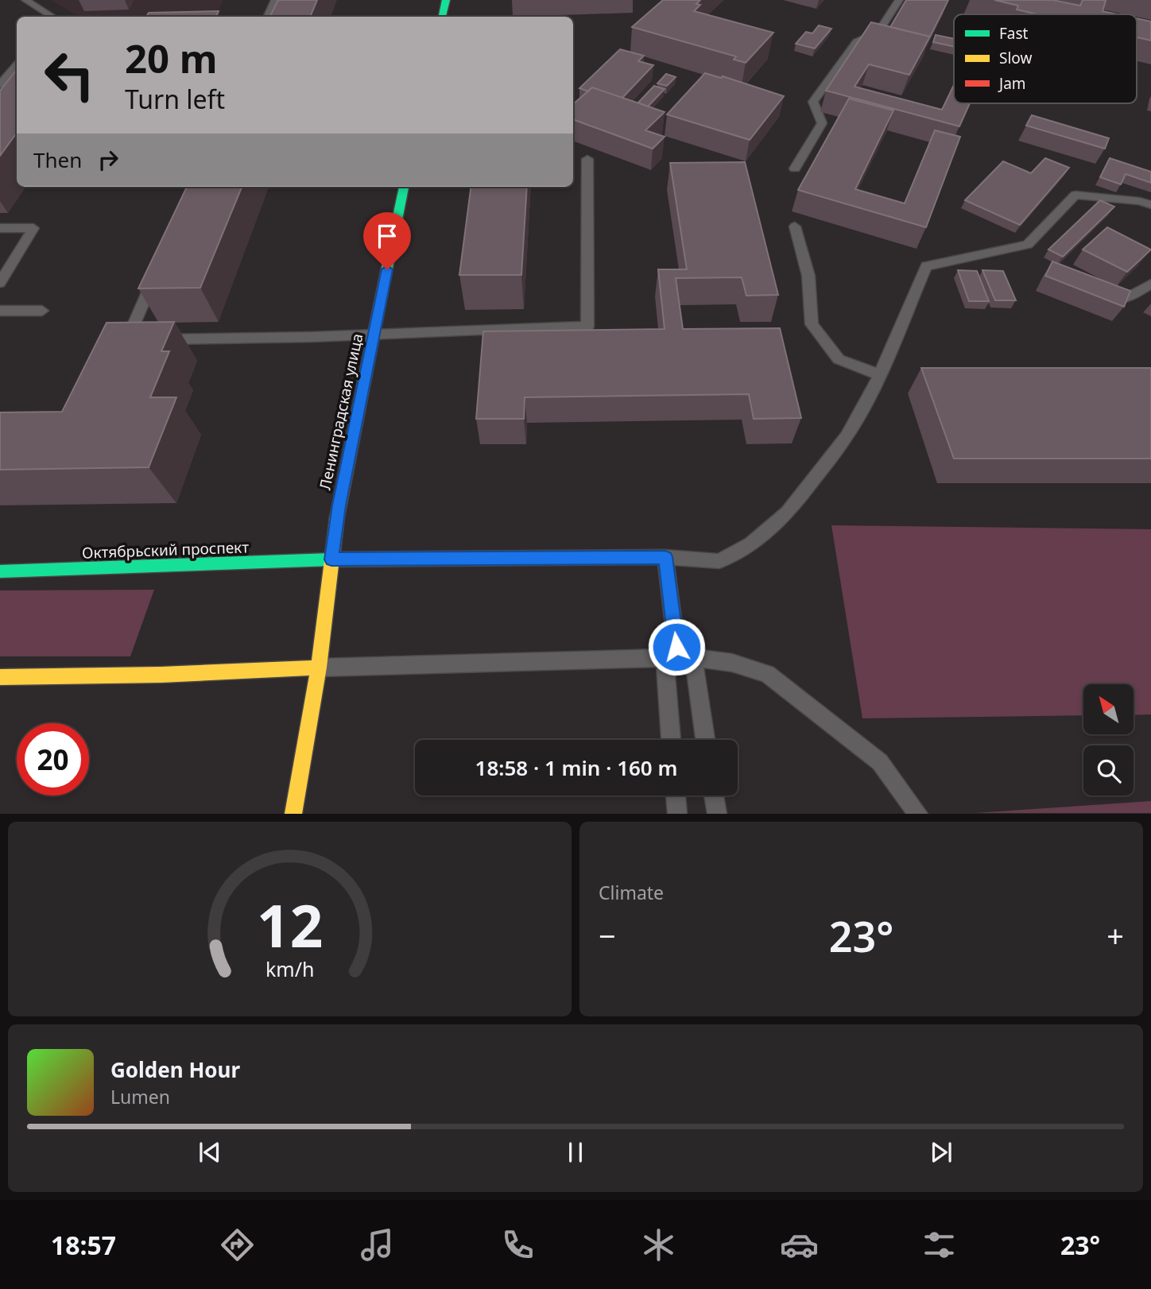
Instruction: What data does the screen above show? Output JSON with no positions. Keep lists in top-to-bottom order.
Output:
{
  "streets": {
    "main road": ["Ленинградская улица", "Октябрьский проспект"]
  },
  "crossings": [
    ["Ленинградская улица", "Октябрьский проспект"]
  ],
  "legend": ["Fast", "Slow", "Jam"],
  "north": "top left",
  "page": {
    "turn": ["20 m", "Turn left"],
    "then": "Then",
    "limit": "20",
    "trip": "18:58 · 1 min · 160 m",
    "tile": "Climate",
    "heat": ["−", "23°", "+"],
    "song": ["Golden Hour", "Lumen"],
    "tabs": ["18:57", "23°"],
    "gauge": ["12", "km/h"]
  }
}
